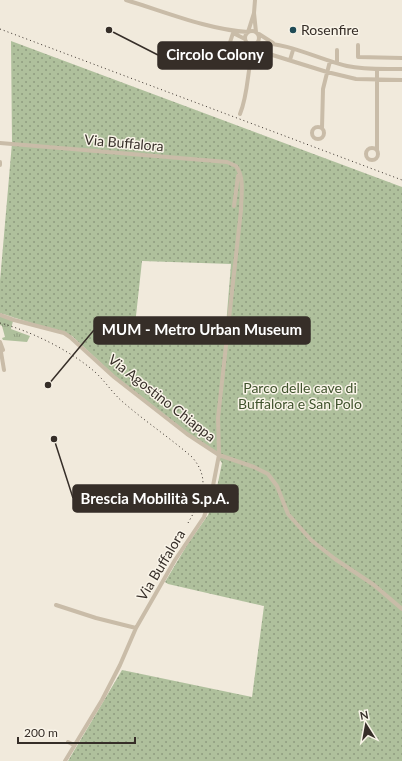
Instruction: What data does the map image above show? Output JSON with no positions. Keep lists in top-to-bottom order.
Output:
{
  "streets": {
    "street": ["Via Buffalora", "Via Agostino Chiappa"]
  },
  "crossings": [
    ["Via Buffalora", "Via Agostino Chiappa"]
  ],
  "parks": ["Parco delle cave di Buffalora e San Polo"],
  "places": [
    "Circolo Colony",
    "Rosenfire",
    "MUM - Metro Urban Museum",
    "Brescia Mobilità S.p.A."
  ],
  "scale_bar": "200 m",
  "north": "top"
}
